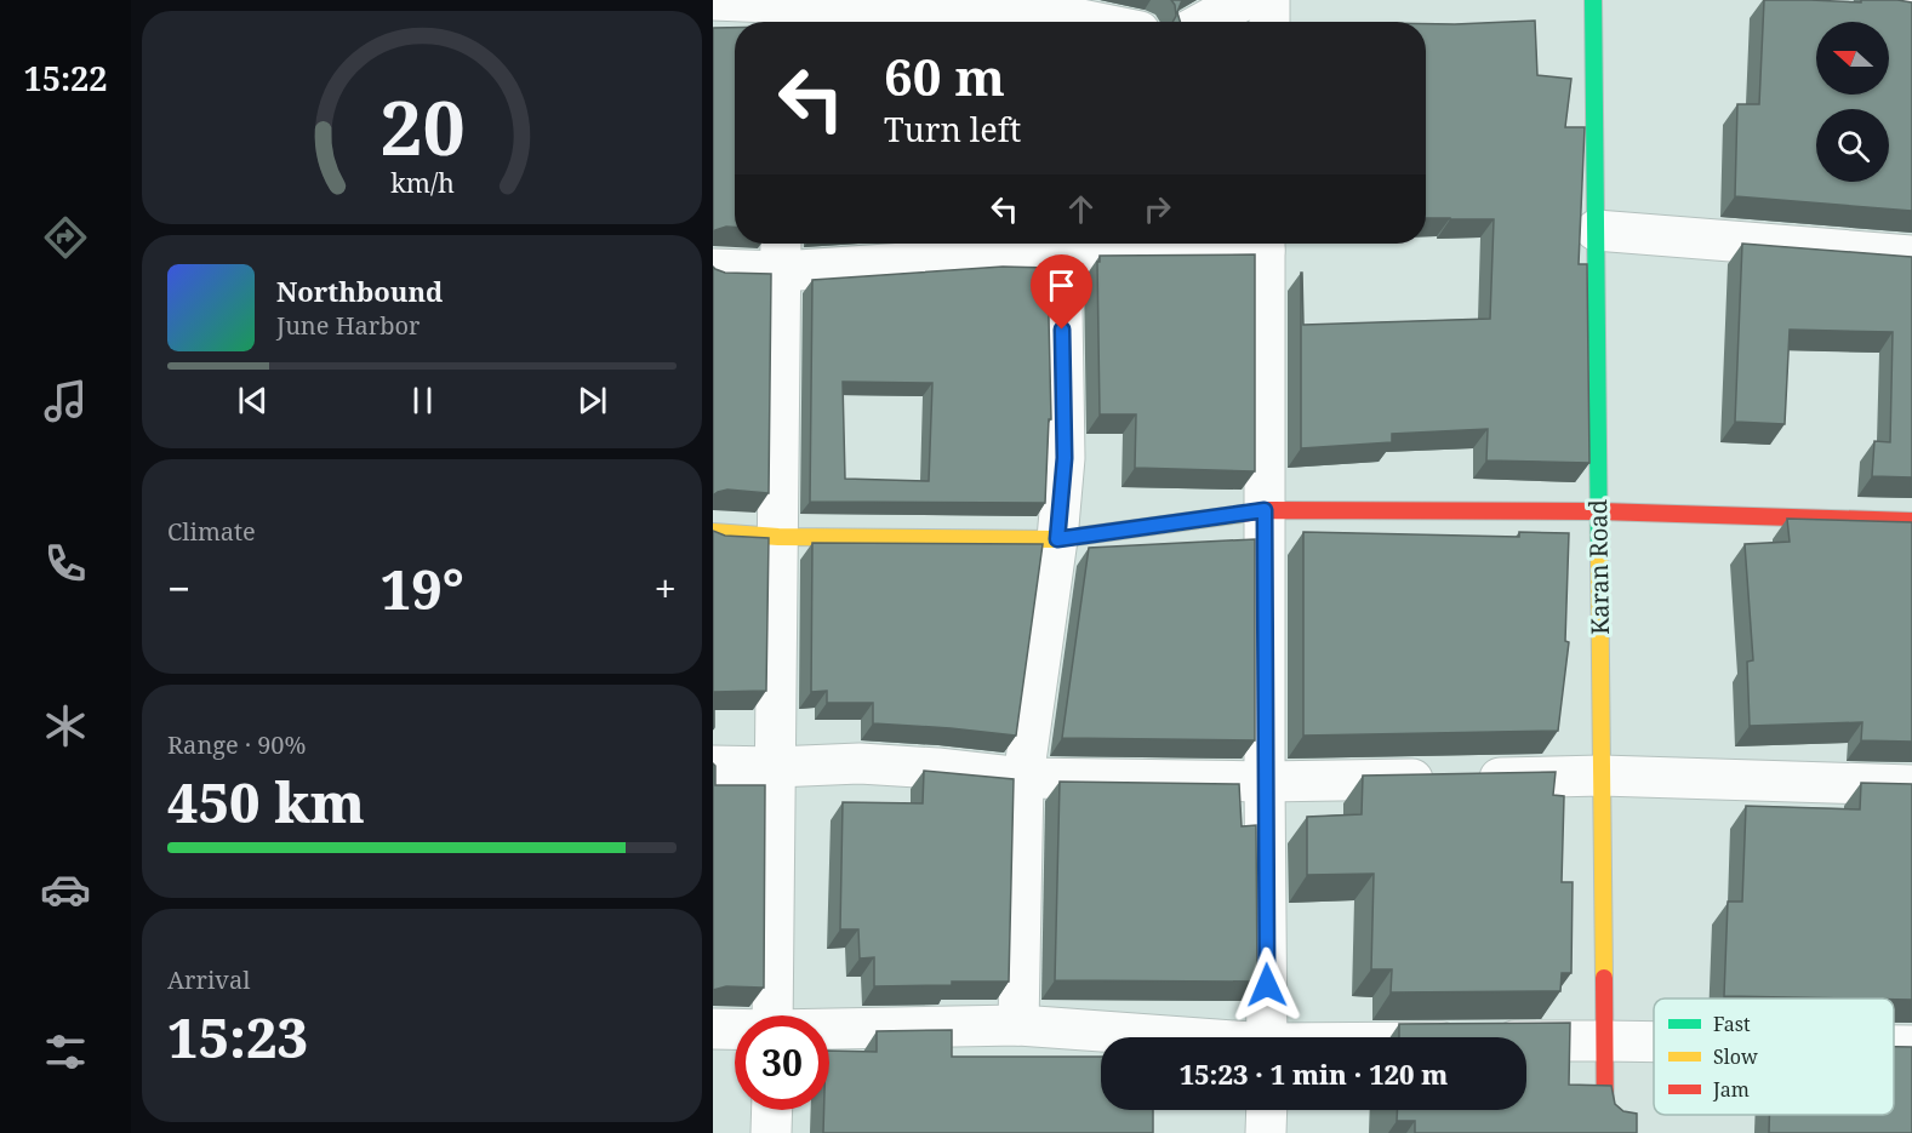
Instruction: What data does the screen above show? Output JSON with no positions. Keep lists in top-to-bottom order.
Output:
{
  "streets": {
    "street": ["Karan Road"]
  },
  "legend": ["Fast", "Slow", "Jam"],
  "north": "left",
  "page": {
    "tabs": "15:22",
    "turn": ["60 m", "Turn left"],
    "song": ["Northbound", "June Harbor"],
    "tile": [
      "Climate",
      ["Range · 90%", "450 km"],
      ["Arrival", "15:23"]
    ],
    "heat": ["−", "19°", "+"],
    "limit": "30",
    "trip": "15:23 · 1 min · 120 m",
    "gauge": ["20", "km/h"]
  }
}
